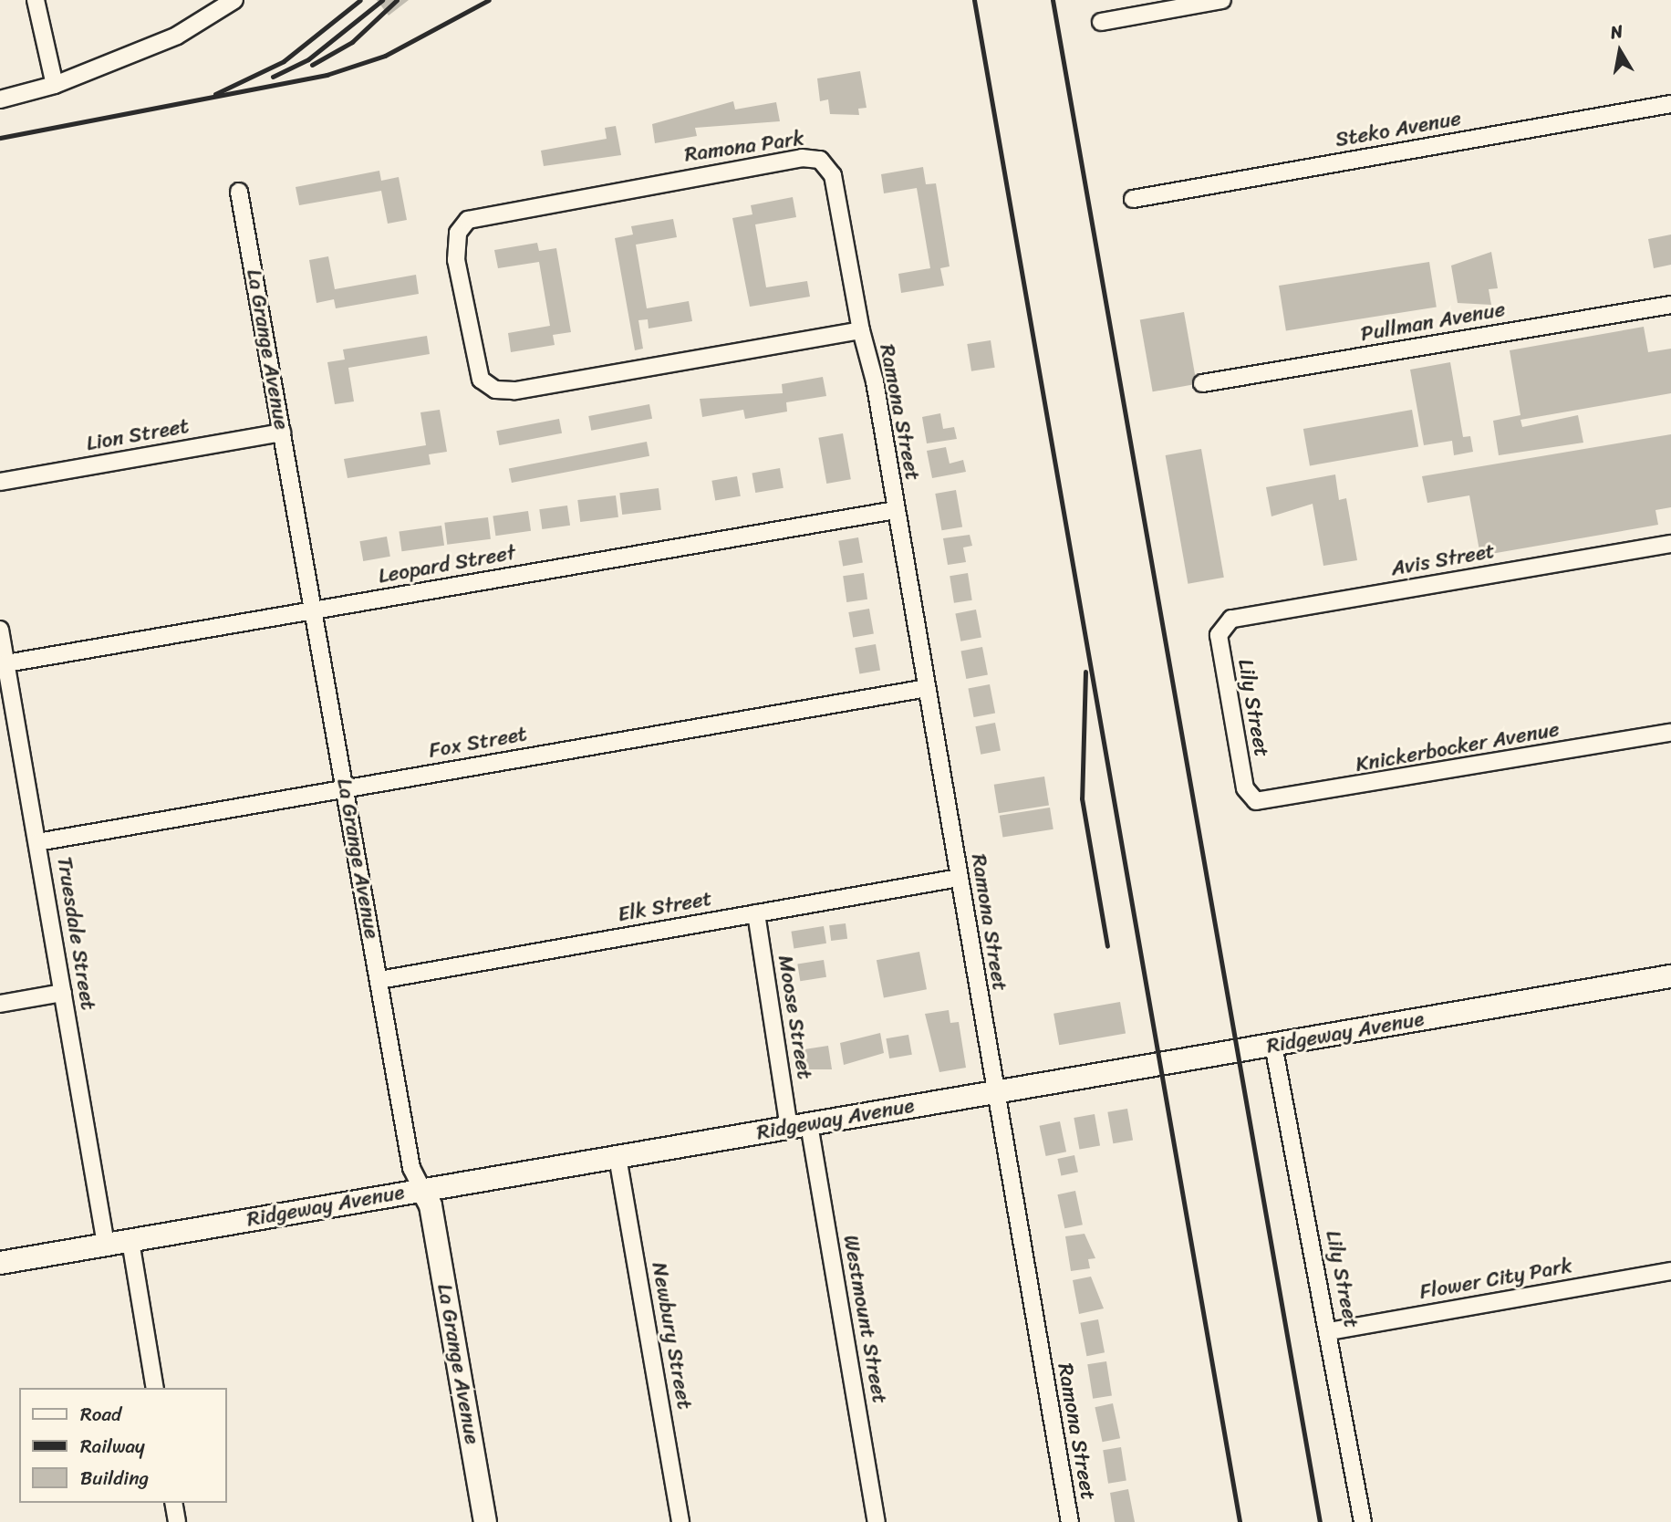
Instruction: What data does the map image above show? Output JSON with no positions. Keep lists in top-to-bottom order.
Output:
{
  "streets": {
    "street": [
      "Steko Avenue",
      "Ramona Park",
      "Pullman Avenue",
      "La Grange Avenue",
      "Ramona Street",
      "Lion Street",
      "Avis Street",
      "Leopard Street",
      "Lily Street",
      "Fox Street",
      "Knickerbocker Avenue",
      "Elk Street",
      "Truesdale Street",
      "Moose Street",
      "Ridgeway Avenue",
      "Flower City Park",
      "Westmount Street",
      "Newbury Street"
    ]
  },
  "crossings": [
    ["Ramona Park", "Ramona Street"],
    ["La Grange Avenue", "Lion Street"],
    ["La Grange Avenue", "Leopard Street"],
    ["La Grange Avenue", "Fox Street"],
    ["La Grange Avenue", "Elk Street"],
    ["La Grange Avenue", "Ridgeway Avenue"],
    ["Ramona Street", "Leopard Street"],
    ["Ramona Street", "Fox Street"],
    ["Ramona Street", "Elk Street"],
    ["Ramona Street", "Ridgeway Avenue"],
    ["Avis Street", "Lily Street"],
    ["Leopard Street", "Truesdale Street"],
    ["Lily Street", "Knickerbocker Avenue"],
    ["Lily Street", "Ridgeway Avenue"],
    ["Lily Street", "Flower City Park"],
    ["Fox Street", "Truesdale Street"],
    ["Elk Street", "Moose Street"],
    ["Truesdale Street", "Ridgeway Avenue"],
    ["Moose Street", "Ridgeway Avenue"],
    ["Moose Street", "Westmount Street"],
    ["Ridgeway Avenue", "Westmount Street"],
    ["Ridgeway Avenue", "Newbury Street"]
  ],
  "legend": ["Road", "Railway", "Building"],
  "north": "top"
}
